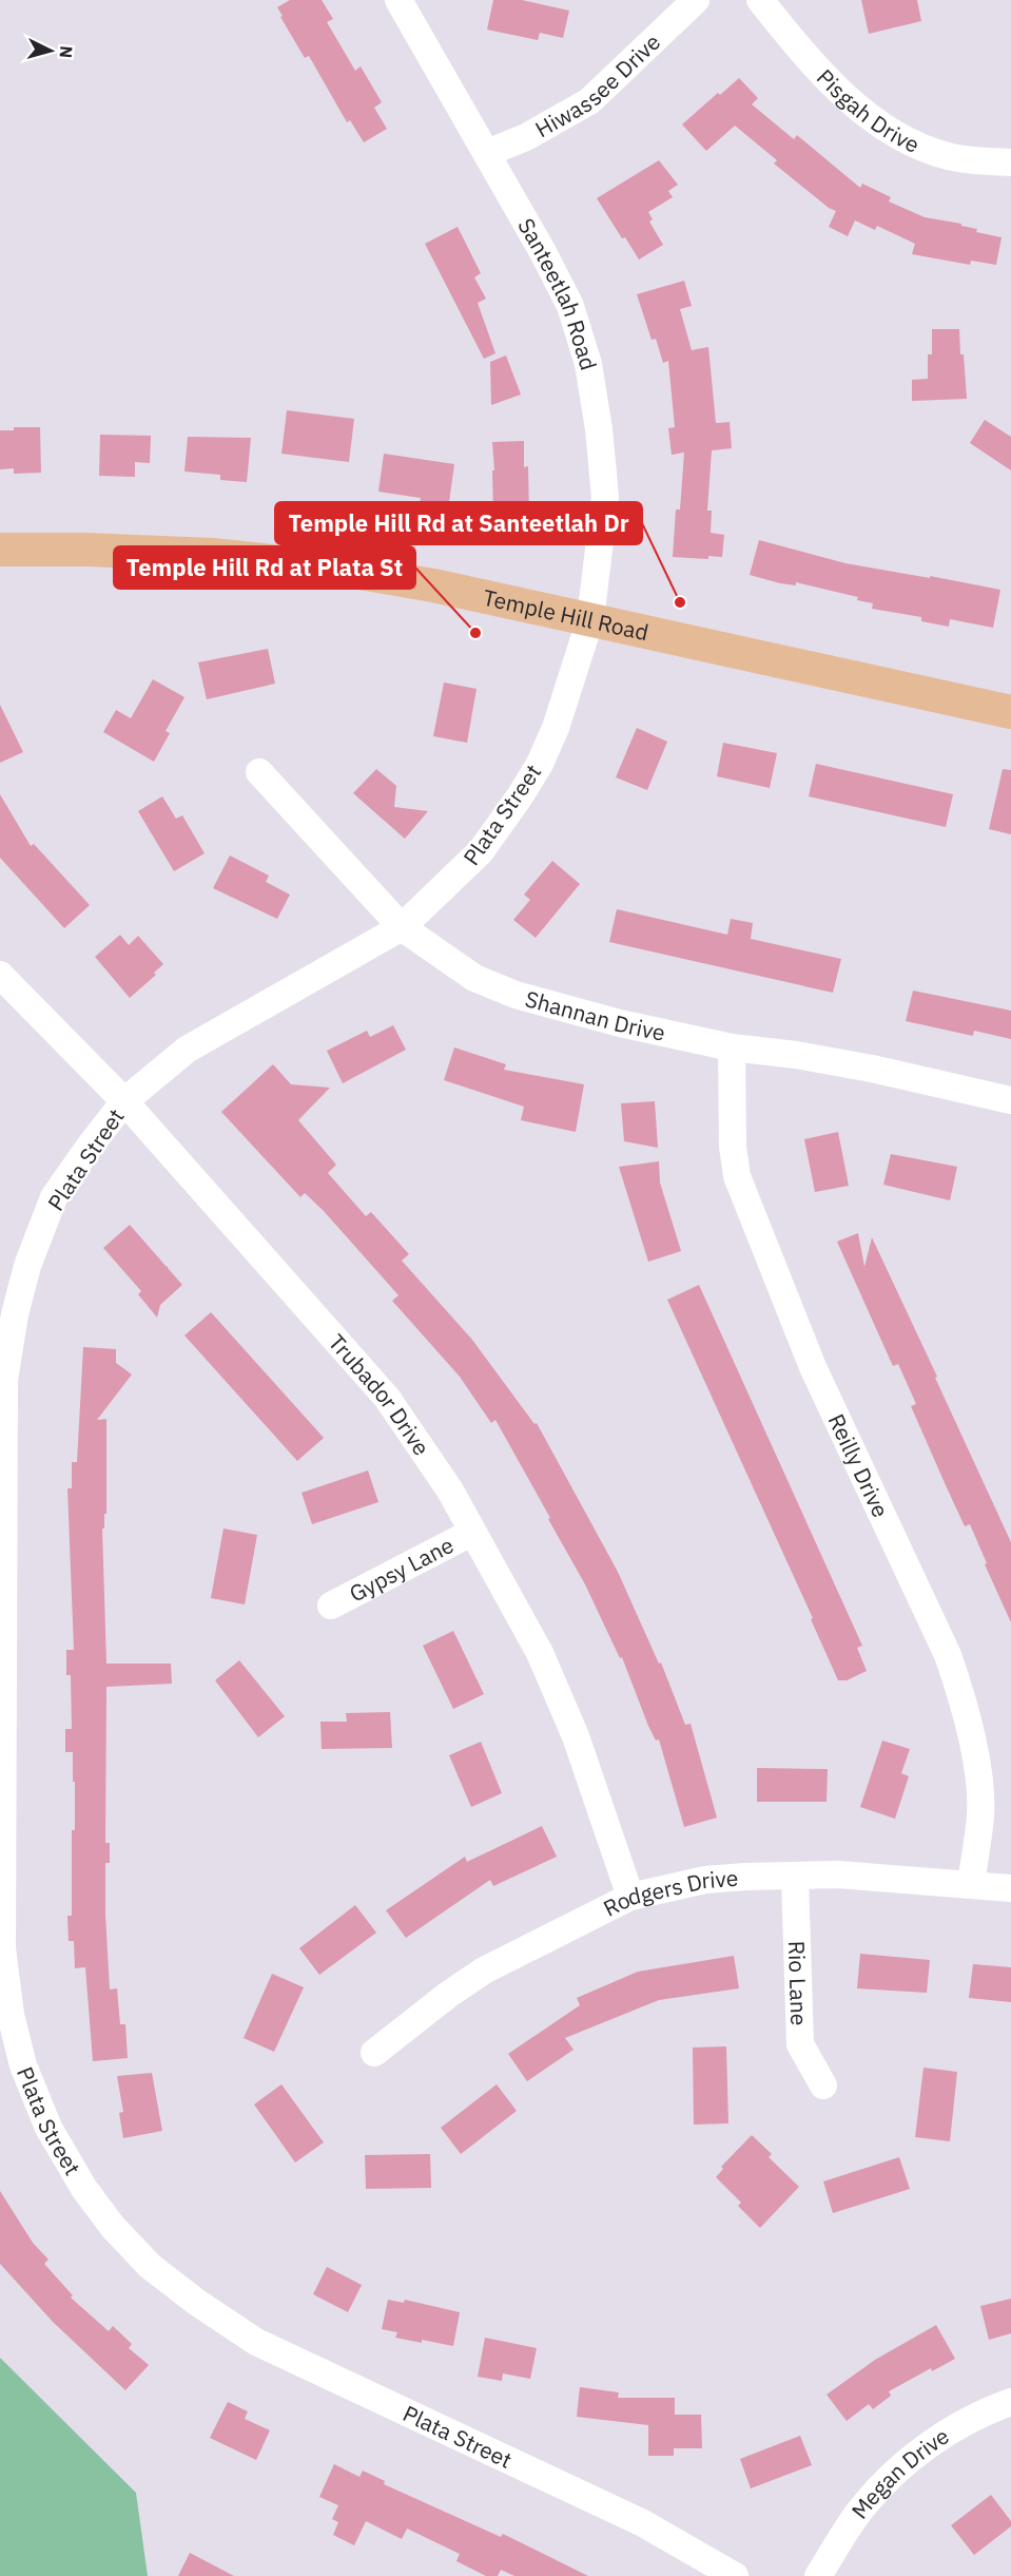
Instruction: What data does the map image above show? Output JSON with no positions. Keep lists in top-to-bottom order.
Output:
{
  "streets": {
    "main road": ["Temple Hill Road"],
    "street": [
      "Hiwassee Drive",
      "Pisgah Drive",
      "Santeetlah Road",
      "Plata Street",
      "Shannan Drive",
      "Trubador Drive",
      "Reilly Drive",
      "Gypsy Lane",
      "Rodgers Drive",
      "Rio Lane",
      "Megan Drive"
    ]
  },
  "crossings": [
    ["Hiwassee Drive", "Santeetlah Road"],
    ["Santeetlah Road", "Temple Hill Road"],
    ["Santeetlah Road", "Plata Street"],
    ["Temple Hill Road", "Plata Street"],
    ["Plata Street", "Shannan Drive"],
    ["Plata Street", "Trubador Drive"],
    ["Shannan Drive", "Reilly Drive"],
    ["Trubador Drive", "Gypsy Lane"],
    ["Trubador Drive", "Rodgers Drive"],
    ["Reilly Drive", "Rodgers Drive"],
    ["Rodgers Drive", "Rio Lane"]
  ],
  "places": ["Temple Hill Rd at Santeetlah Dr", "Temple Hill Rd at Plata St"],
  "north": "right"
}
